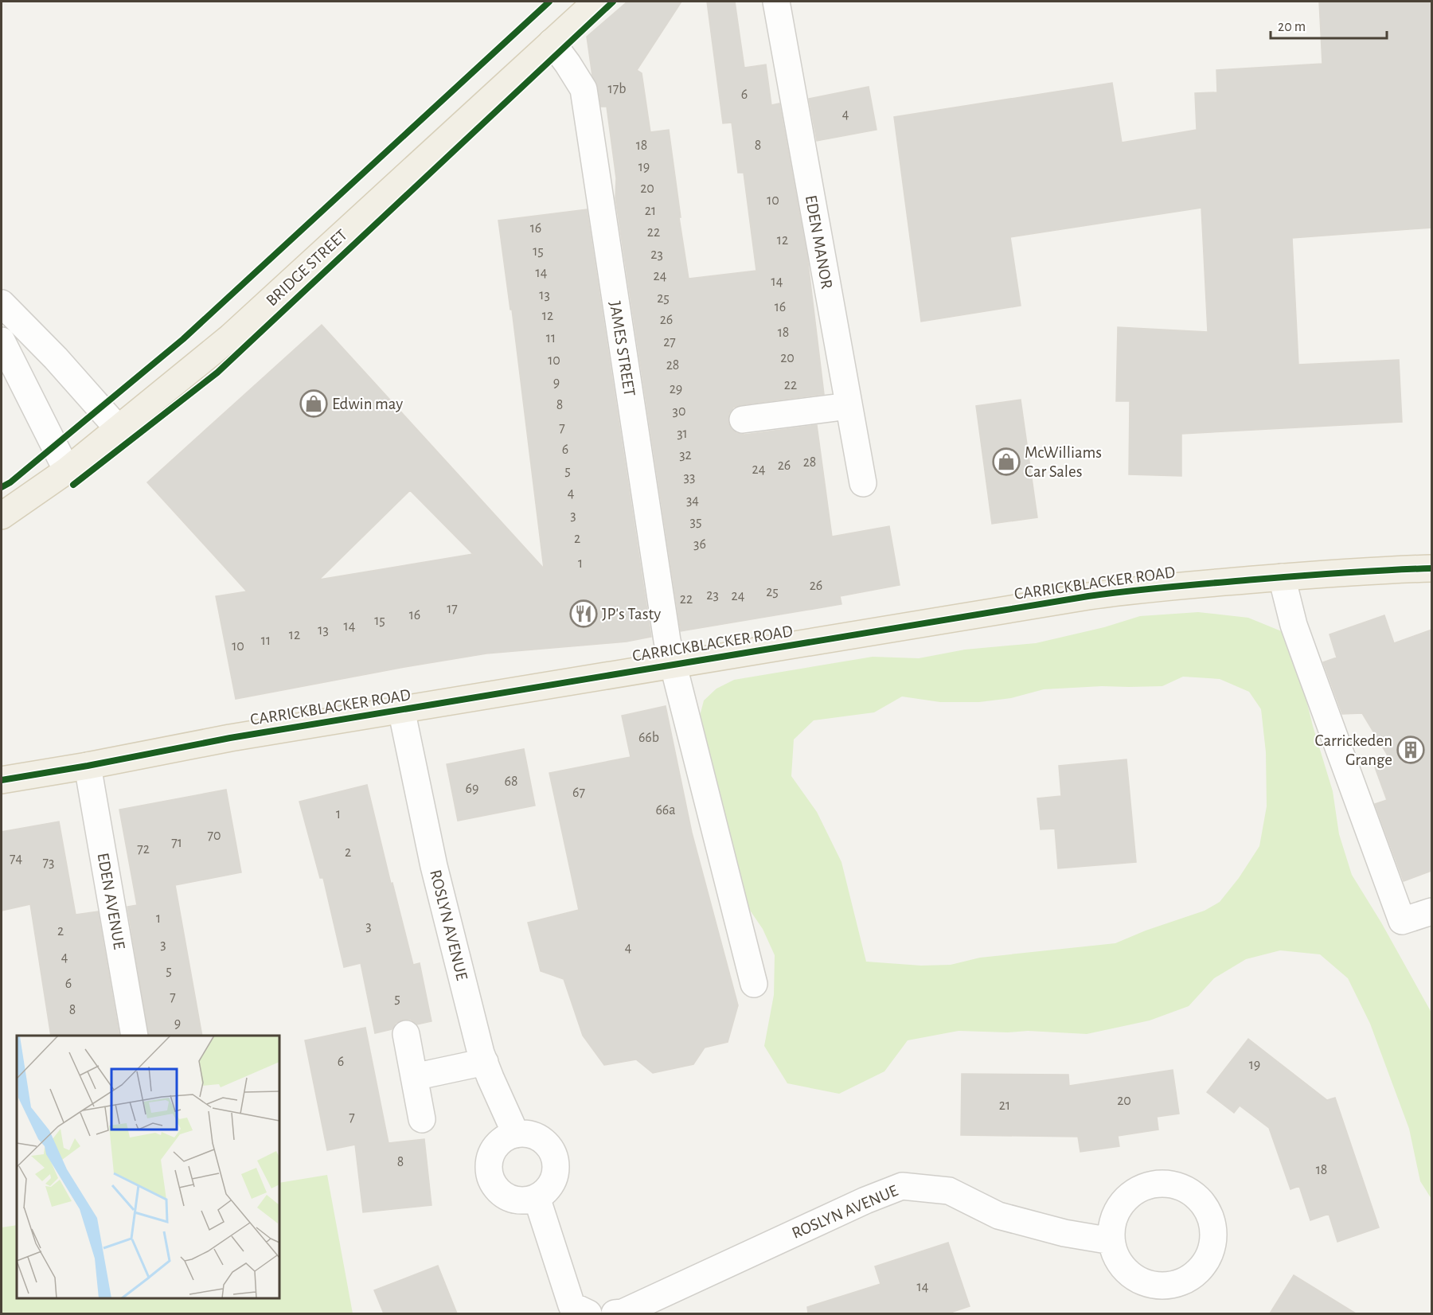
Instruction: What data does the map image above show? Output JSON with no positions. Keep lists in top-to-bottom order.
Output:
{
  "streets": {
    "main road": ["BRIDGE STREET", "CARRICKBLACKER ROAD"],
    "street": [
      "EDEN MANOR",
      "JAMES STREET",
      "EDEN AVENUE",
      "ROSLYN AVENUE"
    ]
  },
  "crossings": [
    ["BRIDGE STREET", "JAMES STREET"],
    ["JAMES STREET", "CARRICKBLACKER ROAD"],
    ["CARRICKBLACKER ROAD", "EDEN AVENUE"],
    ["CARRICKBLACKER ROAD", "ROSLYN AVENUE"]
  ],
  "places": {
    "shop": ["Edwin may", "McWilliams Car Sales"],
    "restaurant": ["JP's Tasty"],
    "building": ["Carrickeden Grange"]
  },
  "house_numbers": [
    "17b",
    "6",
    "4",
    "18",
    "8",
    "19",
    "20",
    "10",
    "21",
    "16",
    "22",
    "12",
    "15",
    "23",
    "14",
    "24",
    "14",
    "13",
    "25",
    "16",
    "12",
    "26",
    "18",
    "11",
    "27",
    "20",
    "10",
    "28",
    "9",
    "22",
    "29",
    "8",
    "30",
    "7",
    "31",
    "6",
    "32",
    "28",
    "26",
    "24",
    "5",
    "33",
    "4",
    "34",
    "3",
    "35",
    "2",
    "36",
    "1",
    "26",
    "25",
    "23",
    "24",
    "22",
    "17",
    "16",
    "15",
    "14",
    "13",
    "12",
    "11",
    "10",
    "66b",
    "68",
    "69",
    "67",
    "66a",
    "1",
    "70",
    "71",
    "72",
    "2",
    "74",
    "73",
    "1",
    "3",
    "2",
    "3",
    "4",
    "4",
    "5",
    "6",
    "7",
    "5",
    "8",
    "9",
    "6",
    "19",
    "20",
    "21",
    "7",
    "8",
    "18",
    "14"
  ],
  "scale_bar": "20 m"
}
